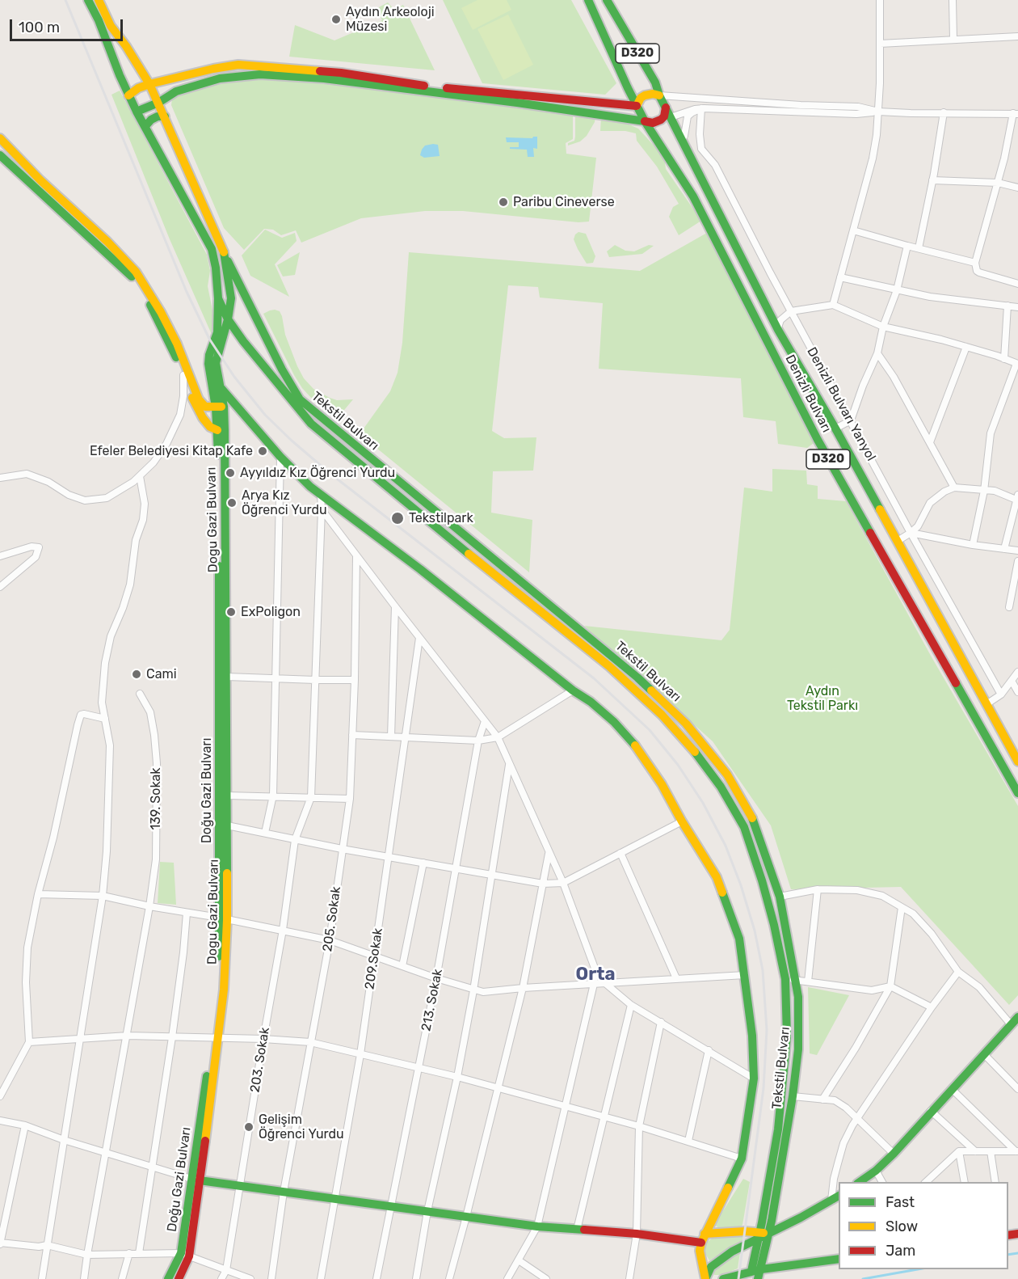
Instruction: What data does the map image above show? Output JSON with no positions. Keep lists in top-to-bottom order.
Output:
{
  "streets": {
    "main road": [
      "D320",
      "Denizli Bulvarı",
      "Tekstil Bulvarı",
      "Dogu Gazi Bulvarı",
      "Doğu Gazi Bulvarı"
    ],
    "street": [
      "Denizli Bulvarı Yanyol",
      "139. Sokak",
      "205. Sokak",
      "209.Sokak",
      "213. Sokak",
      "203. Sokak"
    ]
  },
  "crossings": [
    ["Tekstil Bulvarı", "Dogu Gazi Bulvarı"],
    ["Tekstil Bulvarı", "Doğu Gazi Bulvarı"],
    ["Dogu Gazi Bulvarı", "Doğu Gazi Bulvarı"]
  ],
  "districts": ["Orta"],
  "parks": ["Aydın Tekstil Parkı"],
  "places": [
    "Aydın Arkeoloji Müzesi",
    "Paribu Cineverse",
    "Efeler Belediyesi Kitap Kafe",
    "Ayyıldız Kız Öğrenci Yurdu",
    "Arya Kız Öğrenci Yurdu",
    "Tekstilpark",
    "ExPoligon",
    "Cami",
    "Gelişim Öğrenci Yurdu"
  ],
  "legend": ["Fast", "Slow", "Jam"],
  "scale_bar": "100 m"
}
